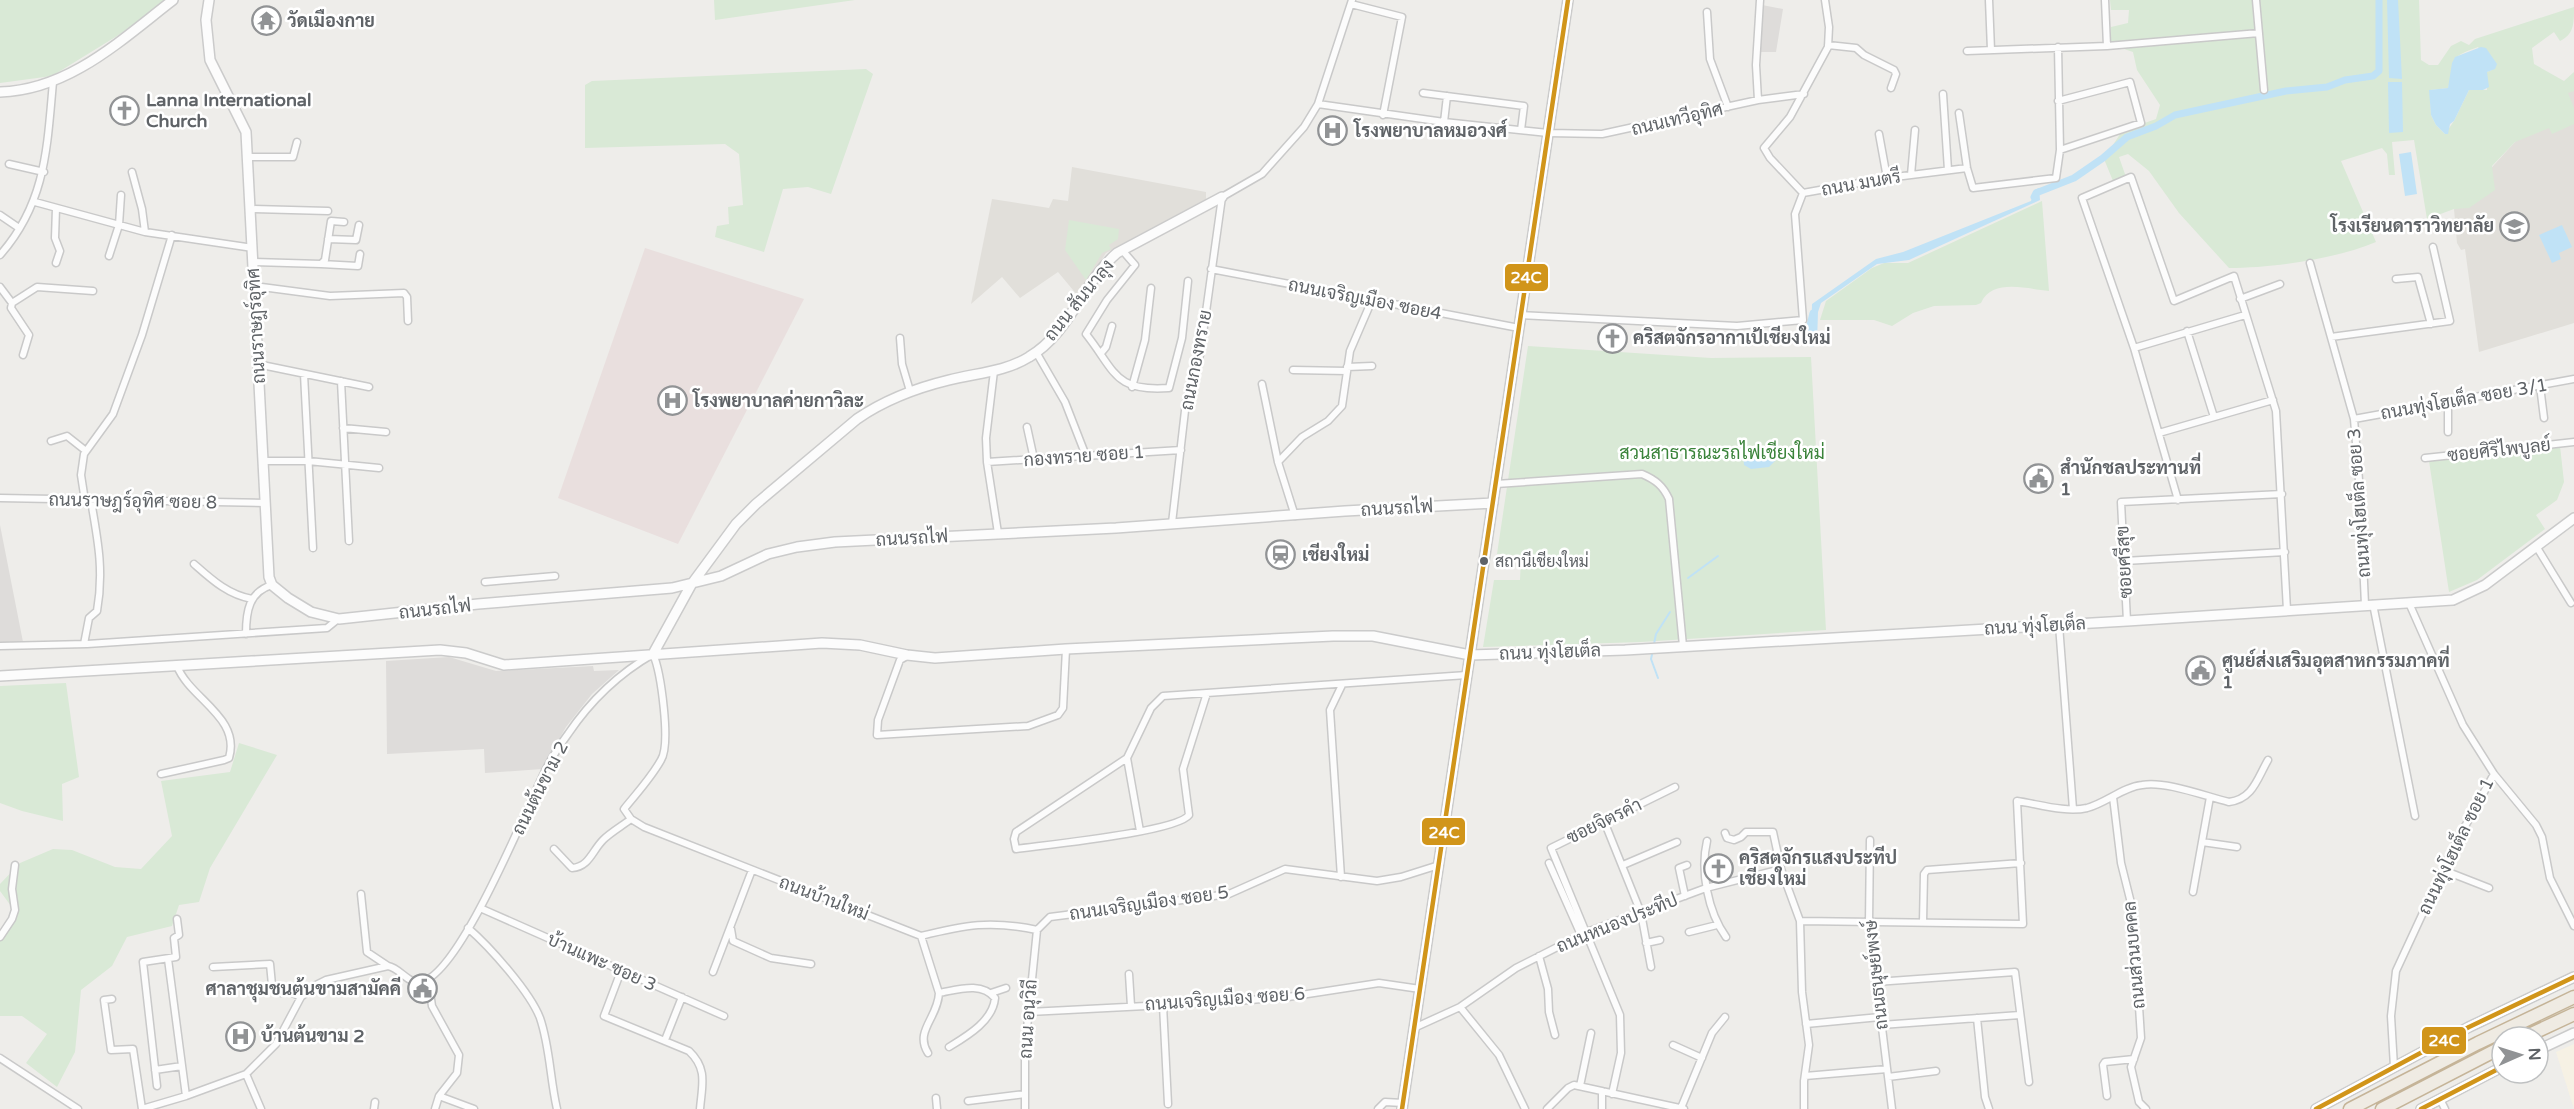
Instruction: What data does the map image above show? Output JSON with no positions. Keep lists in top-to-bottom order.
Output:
{
  "streets": {
    "street": [
      "ถนนเทวีอุทิศ",
      "ถนน มนตรี",
      "ถนนเจริญเมือง ซอย4",
      "ถนน สันนาลุง",
      "ถนนราษฎร์อุทิศ",
      "ถนนกองทราย",
      "ถนนทุ่งโฮเต็ล ซอย 3/1",
      "ซอยศิริไพบูลย์",
      "กองทราย ซอย 1",
      "ถนนราษฎร์อุทิศ ซอย 8",
      "ถนนทุ่งโฮเต็ล ซอย 3",
      "ถนนรถไฟ",
      "ซอยศรีสุข",
      "ถนน ทุ่งโฮเต็ล",
      "ถนนต้นขาม 2",
      "ซอยจิตรคำ",
      "ถนนทุ่งโฮเต็ล ซอย 1",
      "ถนนบ้านใหม่",
      "ถนนเจริญเมือง ซอย 5",
      "ถนนหนองประทีป",
      "ถนนส่วนบคคล",
      "บ้านแพะ ซอย 3",
      "ถนนธนุษย์พงษ์",
      "ถนนเจริญเมือง ซอย 6",
      "ถนน อนุวิถี"
    ]
  },
  "crossings": [
    ["ถนนเทวีอุทิศ", "ถนน มนตรี"],
    ["ถนนเทวีอุทิศ", "ถนน สันนาลุง"],
    ["ถนนเจริญเมือง ซอย4", "ถนนกองทราย"],
    ["ถนน สันนาลุง", "ถนนกองทราย"],
    ["ถนน สันนาลุง", "ถนนรถไฟ"],
    ["ถนน สันนาลุง", "ถนน ทุ่งโฮเต็ล"],
    ["ถนน สันนาลุง", "ถนนต้นขาม 2"],
    ["ถนน สันนาลุง", "ถนนบ้านใหม่"],
    ["ถนนราษฎร์อุทิศ", "ถนนราษฎร์อุทิศ ซอย 8"],
    ["ถนนกองทราย", "กองทราย ซอย 1"],
    ["ถนนกองทราย", "ถนนรถไฟ"],
    ["ถนนทุ่งโฮเต็ล ซอย 3/1", "ถนนทุ่งโฮเต็ล ซอย 3"],
    ["ถนนทุ่งโฮเต็ล ซอย 3", "ถนน ทุ่งโฮเต็ล"],
    ["ซอยศรีสุข", "ถนน ทุ่งโฮเต็ล"],
    ["ถนน ทุ่งโฮเต็ล", "ถนนต้นขาม 2"],
    ["ถนน ทุ่งโฮเต็ล", "ถนนทุ่งโฮเต็ล ซอย 1"],
    ["ถนน ทุ่งโฮเต็ล", "ถนนบ้านใหม่"],
    ["ถนนต้นขาม 2", "ถนนบ้านใหม่"],
    ["ถนนต้นขาม 2", "บ้านแพะ ซอย 3"],
    ["ซอยจิตรคำ", "ถนนหนองประทีป"],
    ["ถนนเจริญเมือง ซอย 5", "ถนน อนุวิถี"],
    ["ถนนเจริญเมือง ซอย 6", "ถนน อนุวิถี"]
  ],
  "parks": ["สวนสาธารณะรถไฟเชียงใหม่"],
  "places": {
    "temple": ["วัดเมืองกาย"],
    "church": ["Lanna International Church", "คริสตจักรอากาเป้เชียงใหม่", "คริสตจักรแสงประทีป เชียงใหม่"],
    "hospital": ["โรงพยาบาลหมอวงศ์", "โรงพยาบาลค่ายกาวิละ", "บ้านต้นขาม 2"],
    "school or university": ["โรงเรียนดาราวิทยาลัย"],
    "public building": ["สำนักชลประทานที่ 1", "ศูนย์ส่งเสริมอุตสาหกรรมภาคที่ 1", "ศาลาชุมชนต้นขามสามัคคี"],
    "station": ["เชียงใหม่"],
    "other": ["สถานีเชียงใหม่"]
  },
  "lines": ["transit line 24C"],
  "north": "right"
}
